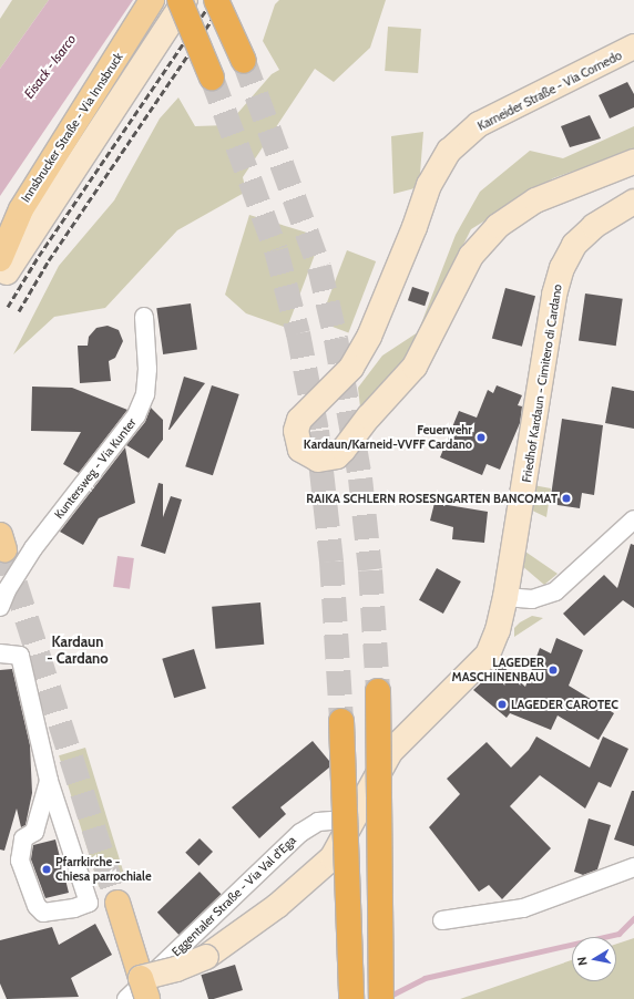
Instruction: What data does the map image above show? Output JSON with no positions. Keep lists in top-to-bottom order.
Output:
{
  "streets": {
    "main road": ["Innsbrucker Straße - Via Innsbruck"],
    "street": [
      "Karneider Straße - Via Cornedo",
      "Friedhof Kardaun - Cimitero di Cardano",
      "Kuntersweg - Via Kunter",
      "Eggentaler Straße - Via Val d'Ega"
    ]
  },
  "districts": ["Kardaun - Cardano"],
  "water": ["Eisack - Isarco"],
  "places": [
    "Feuerwehr Kardaun/Karneid-VVFF Cardano",
    "RAIKA SCHLERN ROSESNGARTEN BANCOMAT",
    "LAGEDER MASCHINENBAU",
    "LAGEDER CAROTEC",
    "Pfarrkirche - Chiesa parrochiale"
  ],
  "north": "left"
}
